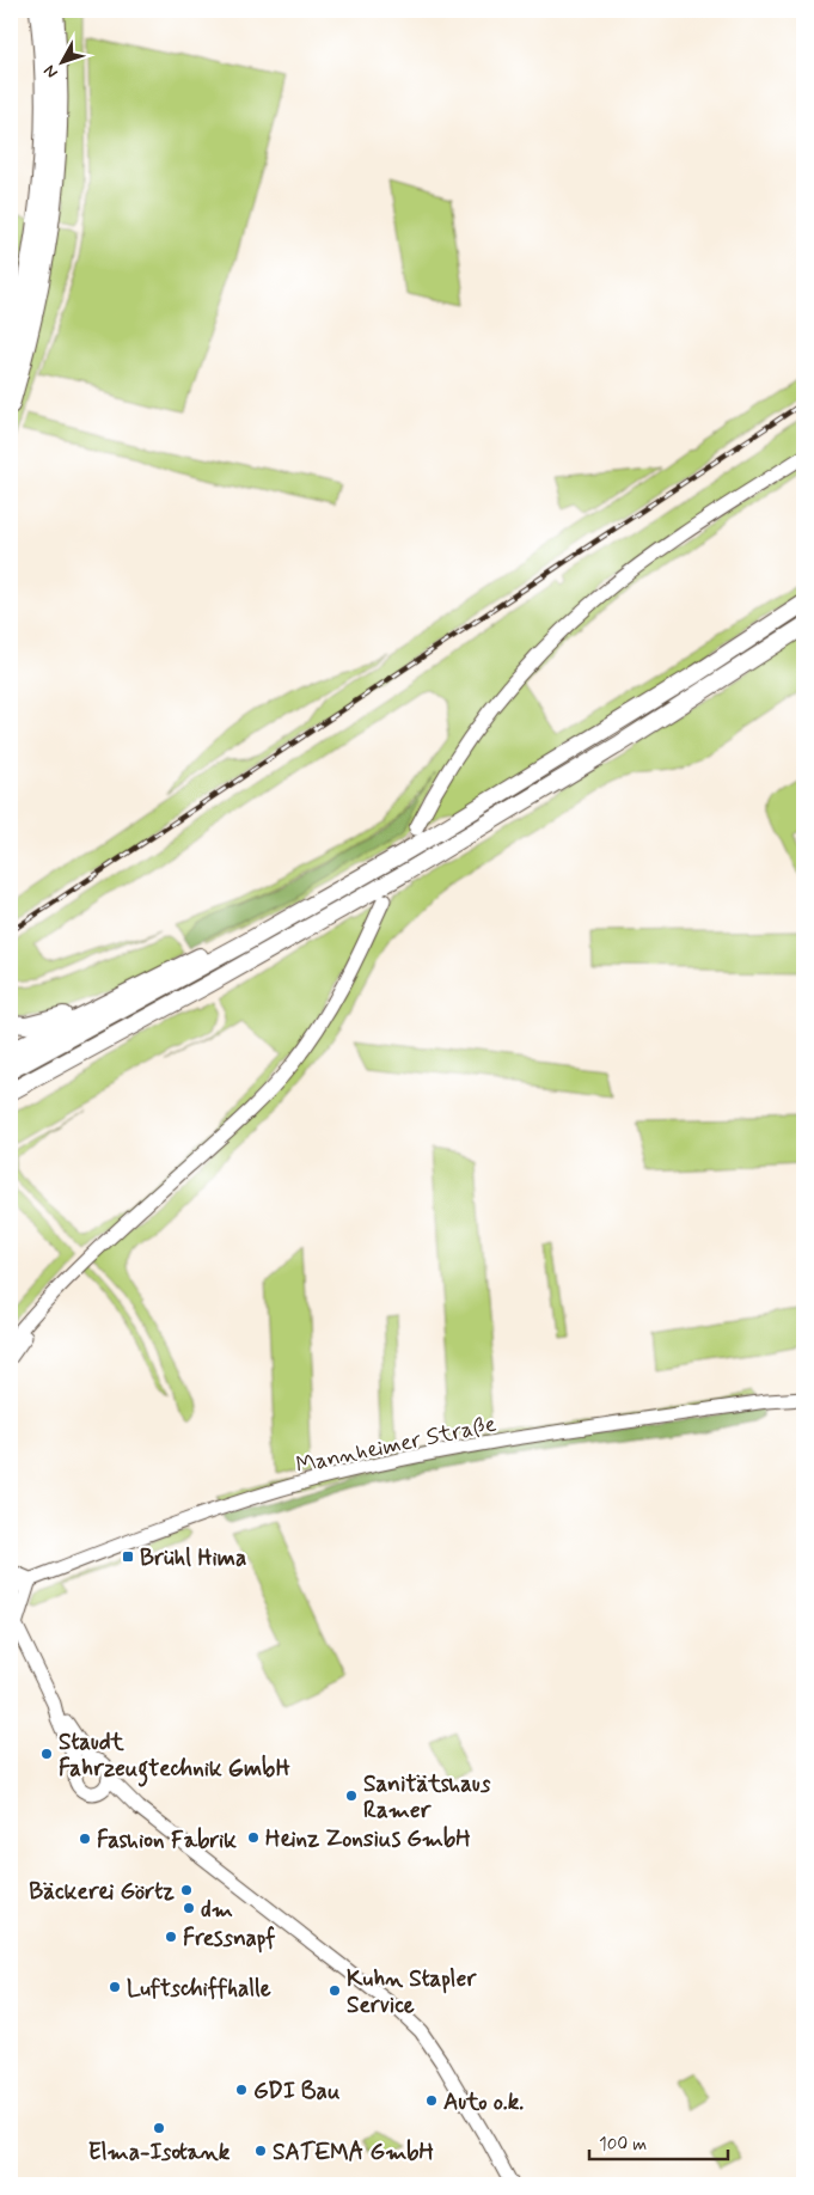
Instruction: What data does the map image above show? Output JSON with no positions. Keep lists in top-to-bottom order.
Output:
{
  "streets": {
    "main road": ["Mannheimer Straße"]
  },
  "places": {
    "transit": ["Brühl Hima"],
    "other": [
      "Staudt Fahrzeugtechnik GmbH",
      "Sanitätshaus Ramer",
      "Heinz Zonsius GmbH",
      "Fashion Fabrik",
      "Bäckerei Görtz",
      "dm",
      "Fressnapf",
      "Luftschiffhalle",
      "Kuhn Stapler Service",
      "GDI Bau",
      "Auto o.k.",
      "Elma-Isotank",
      "SATEMA GmbH"
    ]
  },
  "scale_bar": "100 m",
  "north": "bottom left"
}
